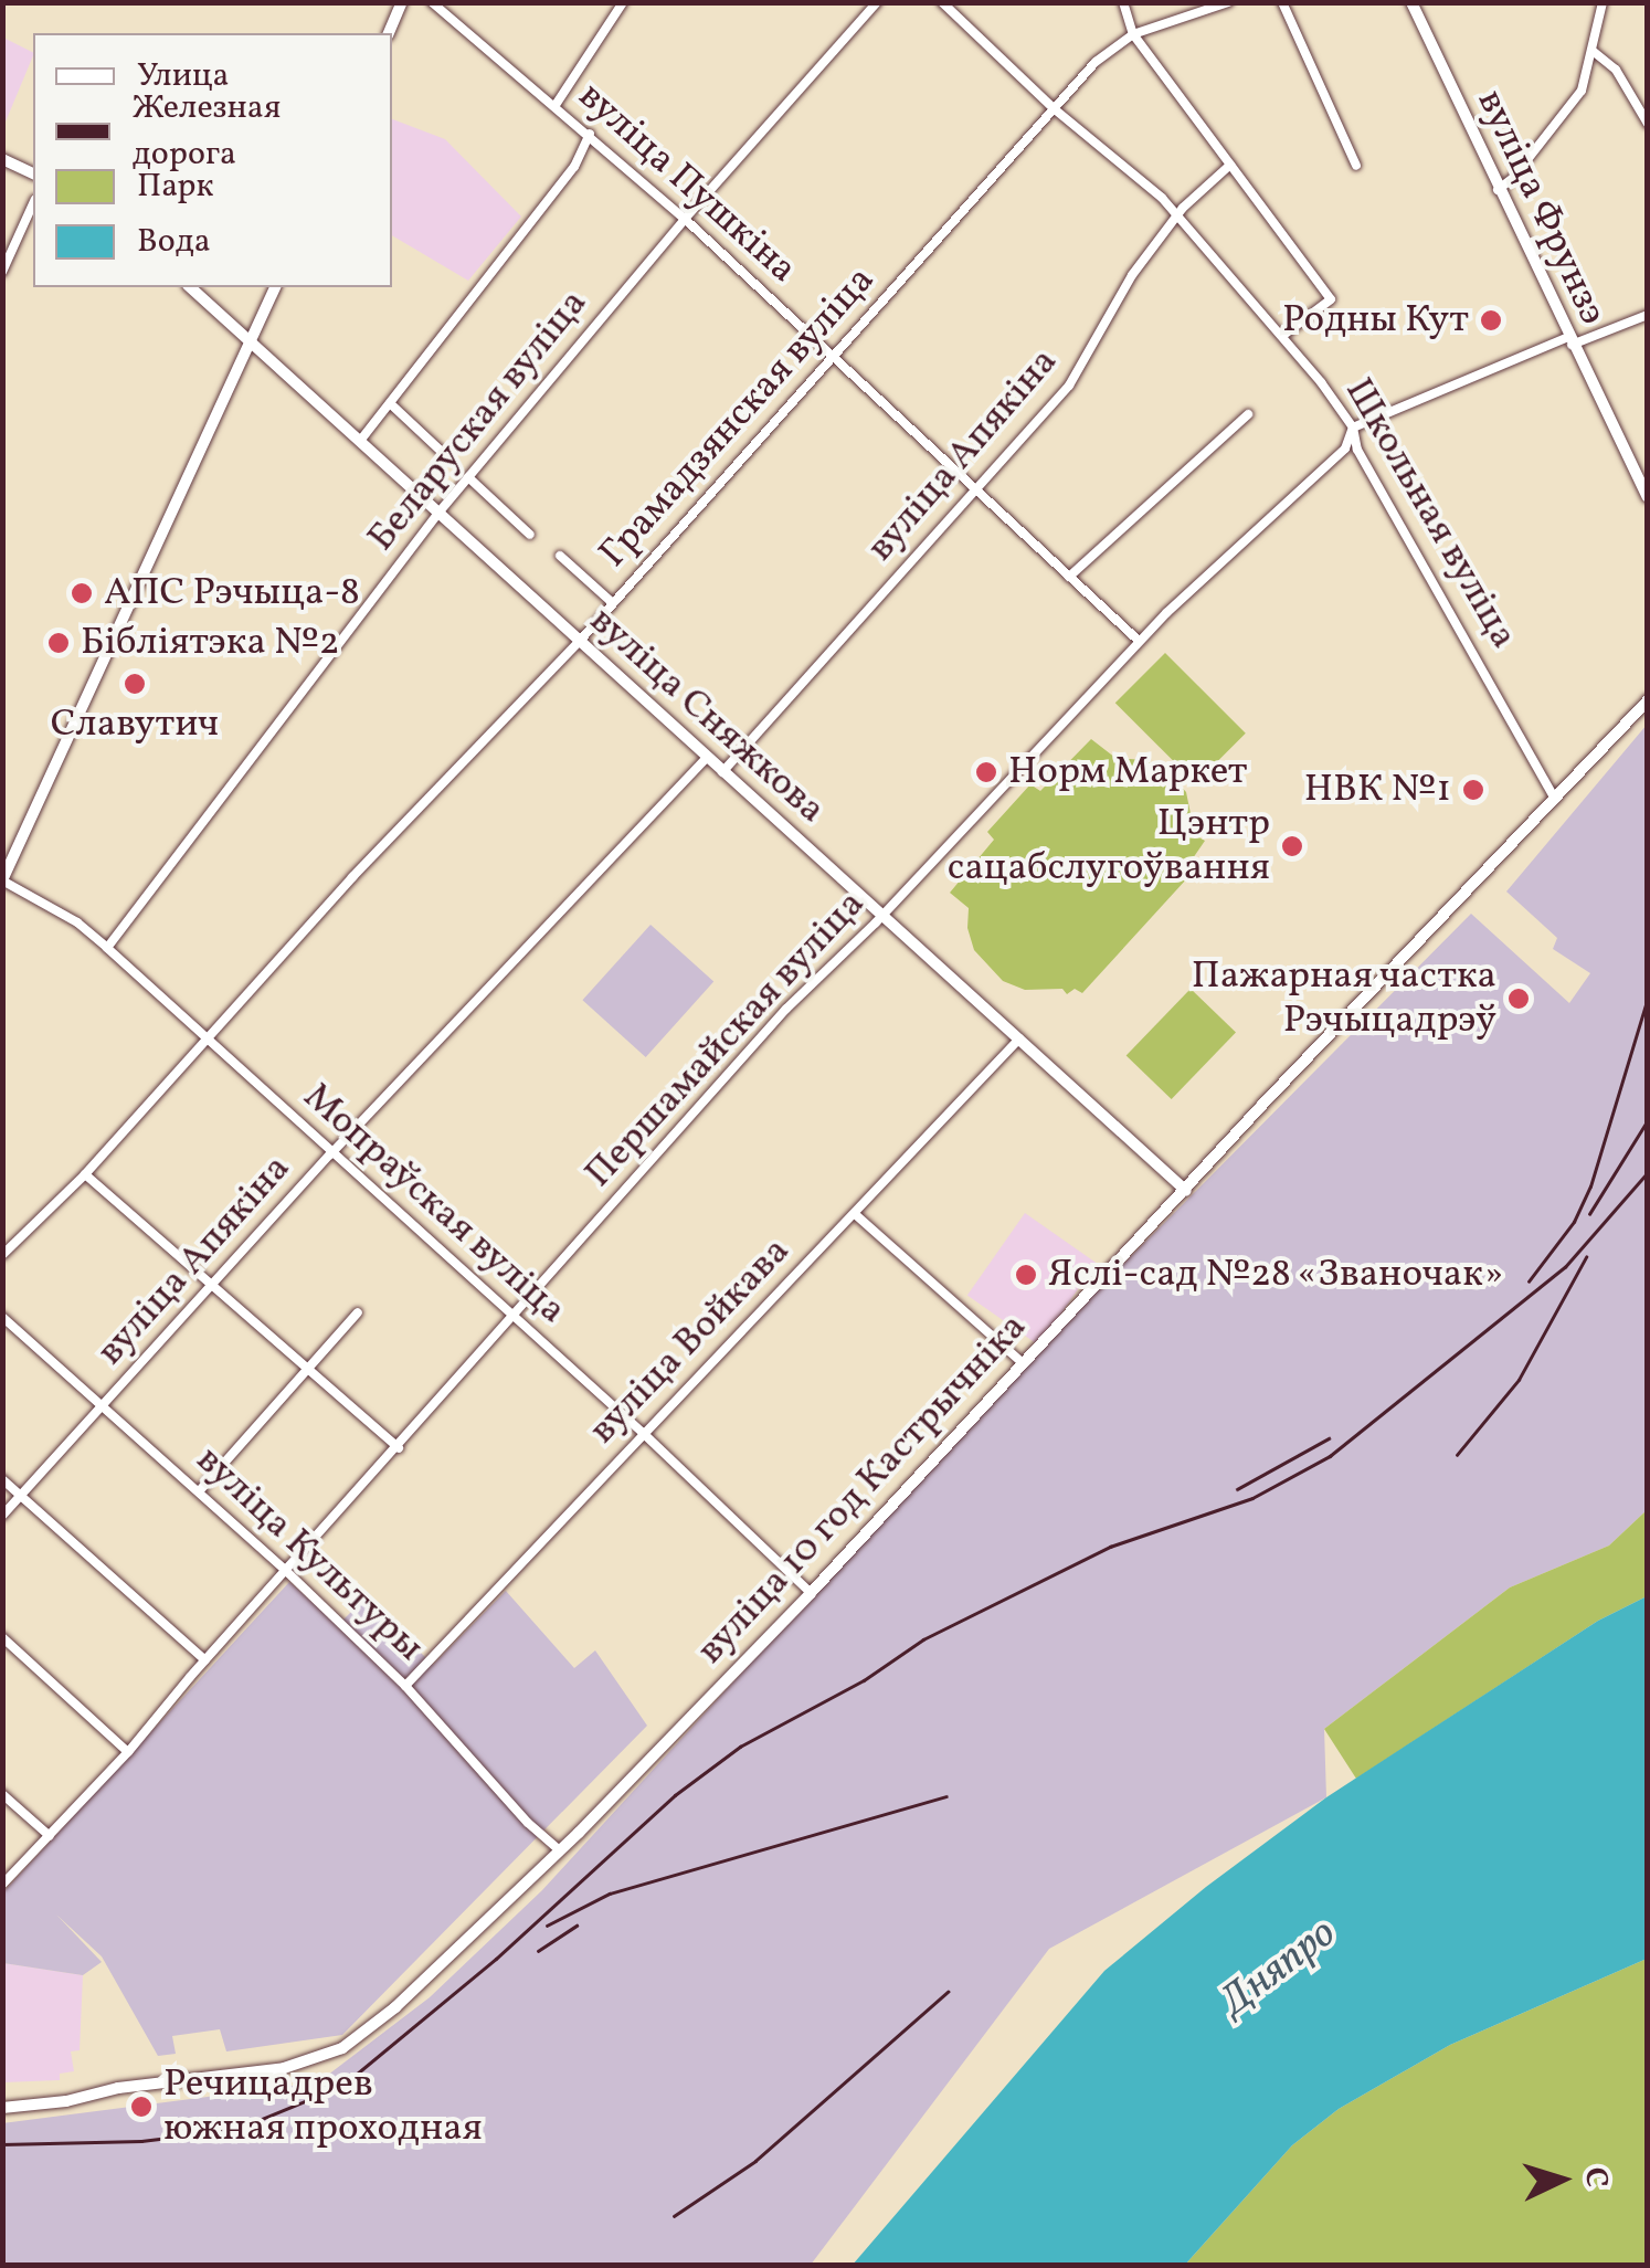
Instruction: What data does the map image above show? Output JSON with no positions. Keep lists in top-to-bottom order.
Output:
{
  "streets": {
    "street": [
      "вуліца Пушкіна",
      "вуліца Фрунзэ",
      "Грамадзянская вуліца",
      "Беларуская вуліца",
      "вуліца Апякіна",
      "Школьная вуліца",
      "вуліца Сняжкова",
      "Першамайская вуліца",
      "Мопраўская вуліца",
      "вуліца Войкава",
      "вуліца 10 год Кастрычніка",
      "вуліца Культуры"
    ]
  },
  "crossings": [
    ["вуліца Пушкіна", "Грамадзянская вуліца"],
    ["вуліца Пушкіна", "Беларуская вуліца"],
    ["вуліца Пушкіна", "вуліца Апякіна"],
    ["вуліца Пушкіна", "Першамайская вуліца"],
    ["Грамадзянская вуліца", "Школьная вуліца"],
    ["Грамадзянская вуліца", "вуліца Сняжкова"],
    ["Грамадзянская вуліца", "Мопраўская вуліца"],
    ["Беларуская вуліца", "вуліца Сняжкова"],
    ["Беларуская вуліца", "Мопраўская вуліца"],
    ["вуліца Апякіна", "Школьная вуліца"],
    ["вуліца Апякіна", "вуліца Сняжкова"],
    ["вуліца Апякіна", "Мопраўская вуліца"],
    ["вуліца Апякіна", "вуліца Культуры"],
    ["Школьная вуліца", "Першамайская вуліца"],
    ["Школьная вуліца", "вуліца 10 год Кастрычніка"],
    ["вуліца Сняжкова", "Першамайская вуліца"],
    ["вуліца Сняжкова", "вуліца Войкава"],
    ["вуліца Сняжкова", "вуліца 10 год Кастрычніка"],
    ["Першамайская вуліца", "Мопраўская вуліца"],
    ["Першамайская вуліца", "вуліца Культуры"],
    ["Мопраўская вуліца", "вуліца Войкава"],
    ["Мопраўская вуліца", "вуліца 10 год Кастрычніка"],
    ["вуліца Войкава", "вуліца Культуры"],
    ["вуліца 10 год Кастрычніка", "вуліца Культуры"]
  ],
  "water": ["Дняпро"],
  "places": [
    "Родны Кут",
    "АПС Рэчыца-8",
    "Бібліятэка №2",
    "Славутич",
    "Норм Маркет",
    "НВК №1",
    "Цэнтр сацабслугоўвання",
    "Пажарная частка Рэчыцадрэў",
    "Яслі-сад №28 «Званочак»",
    "Речицадрев южная проходная"
  ],
  "legend": [
    "Улица",
    "Железная дорога",
    "Парк",
    "Вода"
  ],
  "north": "right"
}
